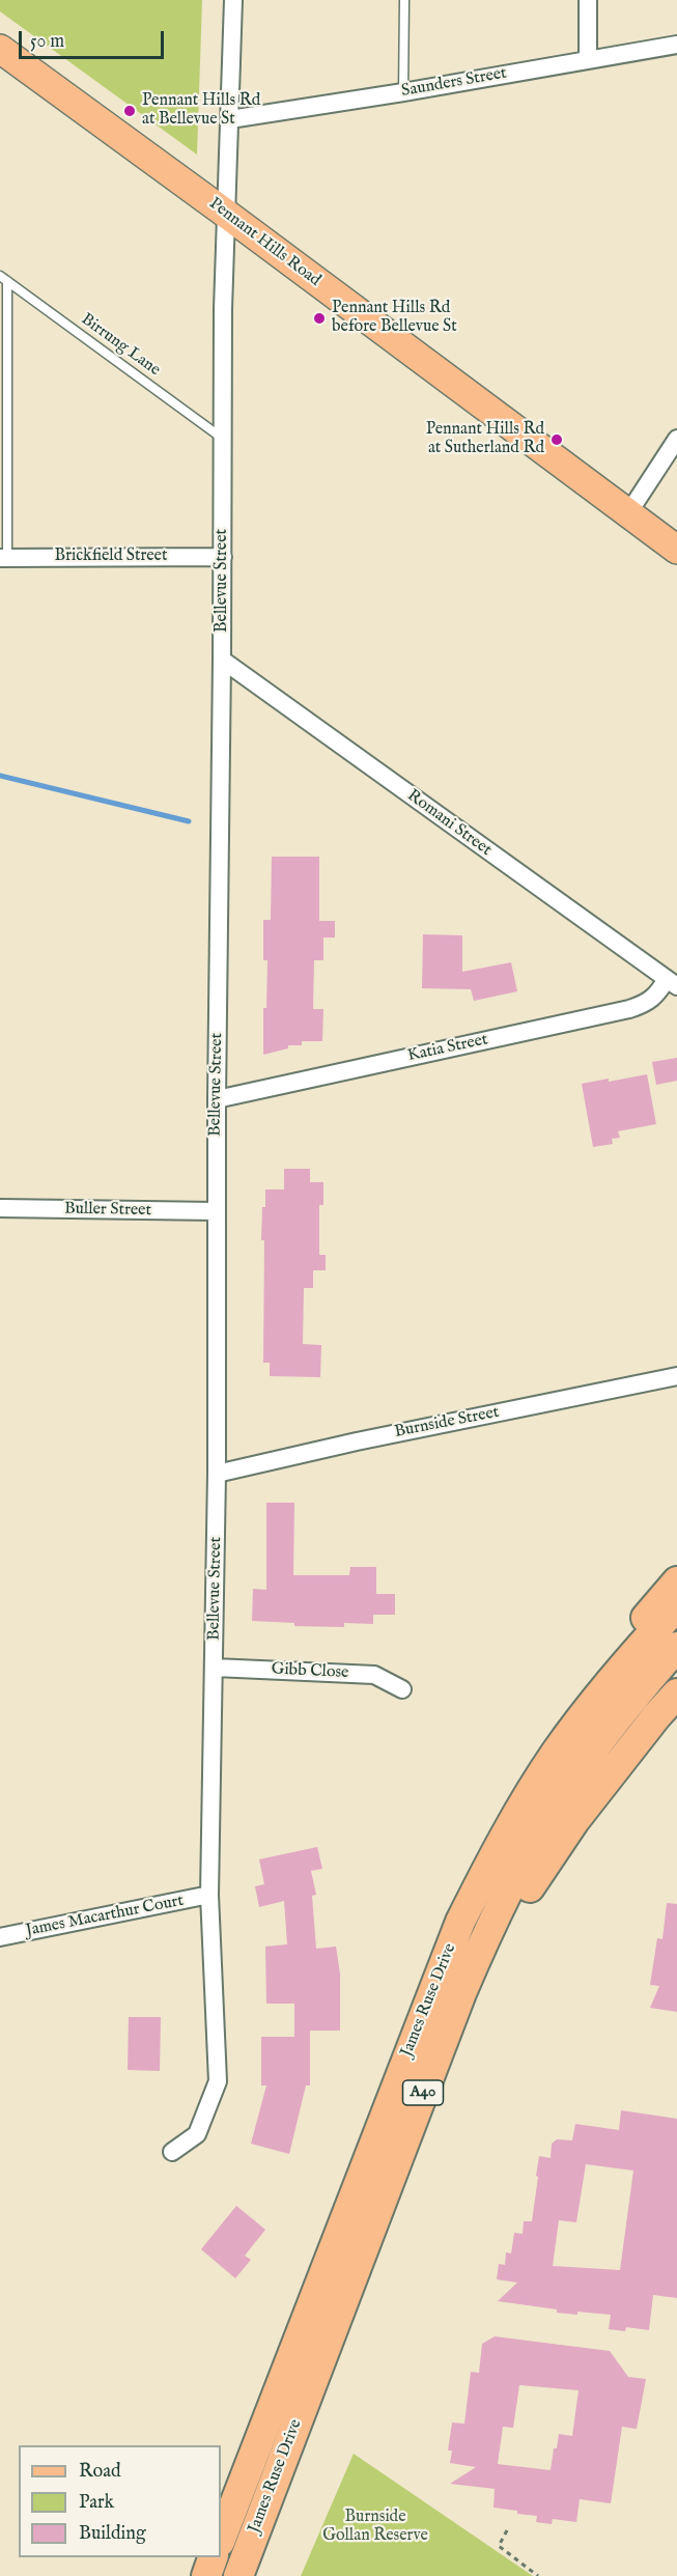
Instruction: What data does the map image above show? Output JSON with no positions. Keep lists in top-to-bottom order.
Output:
{
  "streets": {
    "highway": ["James Ruse Drive", "A40"],
    "main road": ["Pennant Hills Road"],
    "street": [
      "Saunders Street",
      "Brickfield Street",
      "Bellevue Street",
      "Romani Street",
      "Katia Street",
      "Buller Street",
      "Burnside Street",
      "Gibb Close",
      "James Macarthur Court"
    ],
    "lane": ["Birrung Lane"]
  },
  "crossings": [
    ["Saunders Street", "Bellevue Street"],
    ["Pennant Hills Road", "Bellevue Street"],
    ["Birrung Lane", "Bellevue Street"],
    ["Brickfield Street", "Bellevue Street"],
    ["Bellevue Street", "Romani Street"],
    ["Bellevue Street", "Katia Street"],
    ["Bellevue Street", "Buller Street"],
    ["Bellevue Street", "Burnside Street"],
    ["Bellevue Street", "Gibb Close"],
    ["Bellevue Street", "James Macarthur Court"],
    ["Romani Street", "Katia Street"]
  ],
  "parks": ["Burnside Gollan Reserve"],
  "places": ["Pennant Hills Rd at Bellevue St", "Pennant Hills Rd before Bellevue St", "Pennant Hills Rd at Sutherland Rd"],
  "legend": ["Road", "Park", "Building"],
  "scale_bar": "50 m"
}
